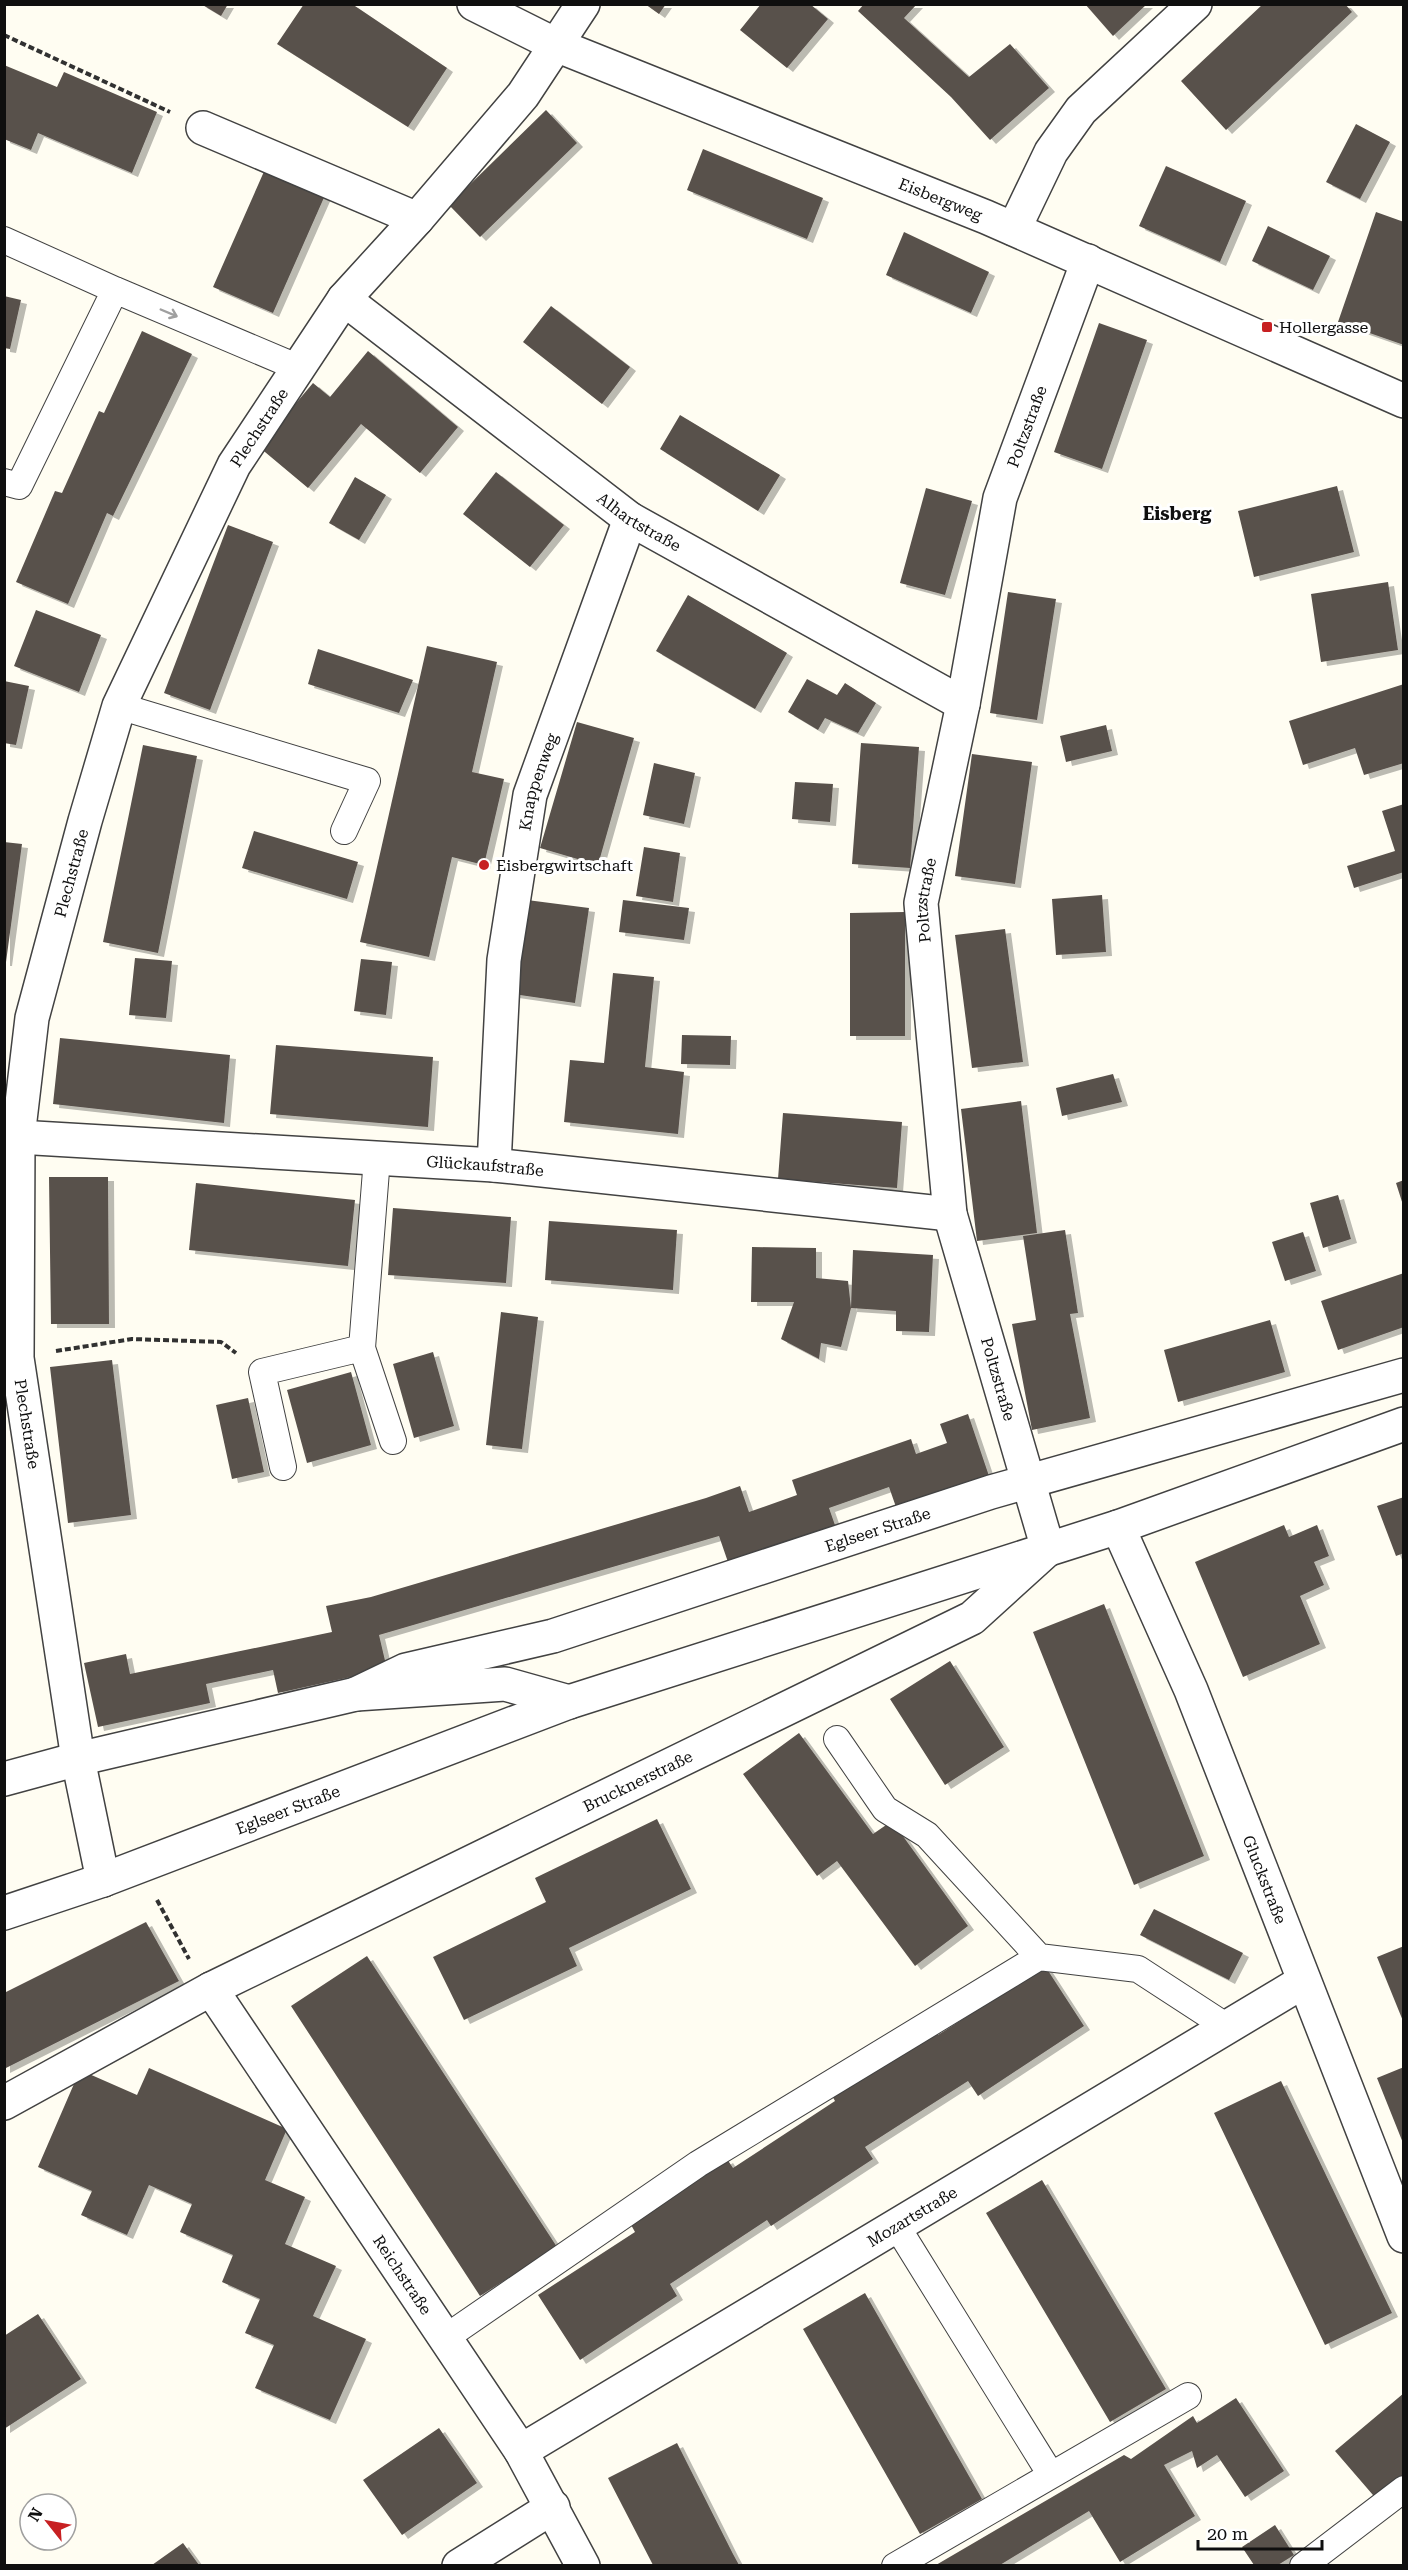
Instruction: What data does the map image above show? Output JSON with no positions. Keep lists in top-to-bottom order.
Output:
{
  "streets": {
    "street": [
      "Eisbergweg",
      "Poltzstraße",
      "Plechstraße",
      "Alhartstraße",
      "Knappenweg",
      "Glückaufstraße",
      "Eglseer Straße",
      "Brucknerstraße",
      "Gluckstraße",
      "Mozartstraße",
      "Reichstraße"
    ]
  },
  "crossings": [
    ["Eisbergweg", "Poltzstraße"],
    ["Eisbergweg", "Plechstraße"],
    ["Poltzstraße", "Alhartstraße"],
    ["Poltzstraße", "Glückaufstraße"],
    ["Poltzstraße", "Eglseer Straße"],
    ["Poltzstraße", "Brucknerstraße"],
    ["Plechstraße", "Alhartstraße"],
    ["Plechstraße", "Glückaufstraße"],
    ["Plechstraße", "Eglseer Straße"],
    ["Alhartstraße", "Knappenweg"],
    ["Knappenweg", "Glückaufstraße"],
    ["Eglseer Straße", "Brucknerstraße"],
    ["Eglseer Straße", "Gluckstraße"],
    ["Brucknerstraße", "Reichstraße"],
    ["Gluckstraße", "Mozartstraße"],
    ["Mozartstraße", "Reichstraße"]
  ],
  "districts": ["Eisberg"],
  "places": {
    "transit": ["Hollergasse"],
    "other": ["Eisbergwirtschaft"]
  },
  "scale_bar": "20 m",
  "north": "top left"
}
